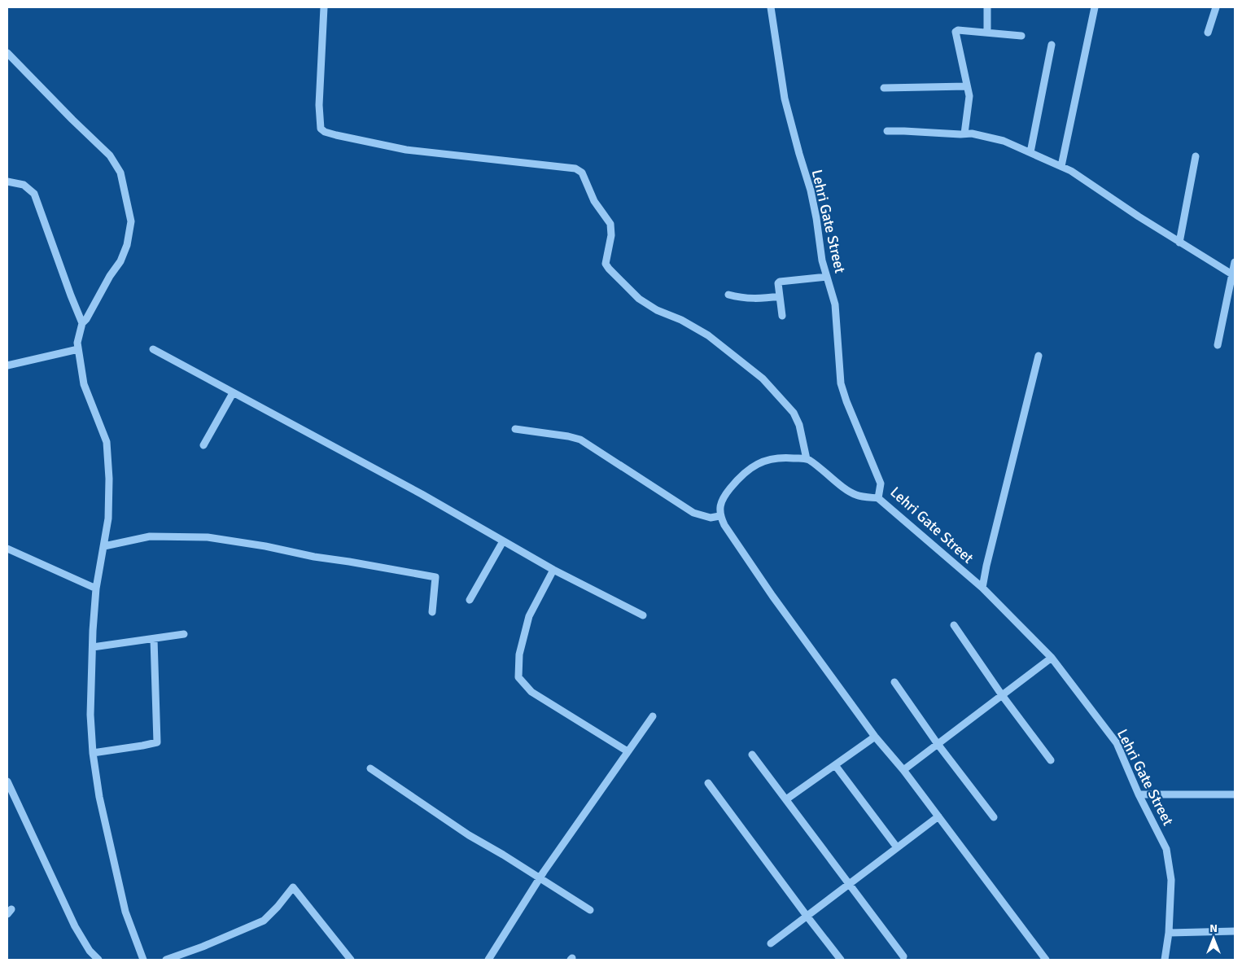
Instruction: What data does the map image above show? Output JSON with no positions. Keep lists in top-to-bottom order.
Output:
{
  "streets": {
    "street": ["Lehri Gate Street"]
  },
  "north": "top"
}
